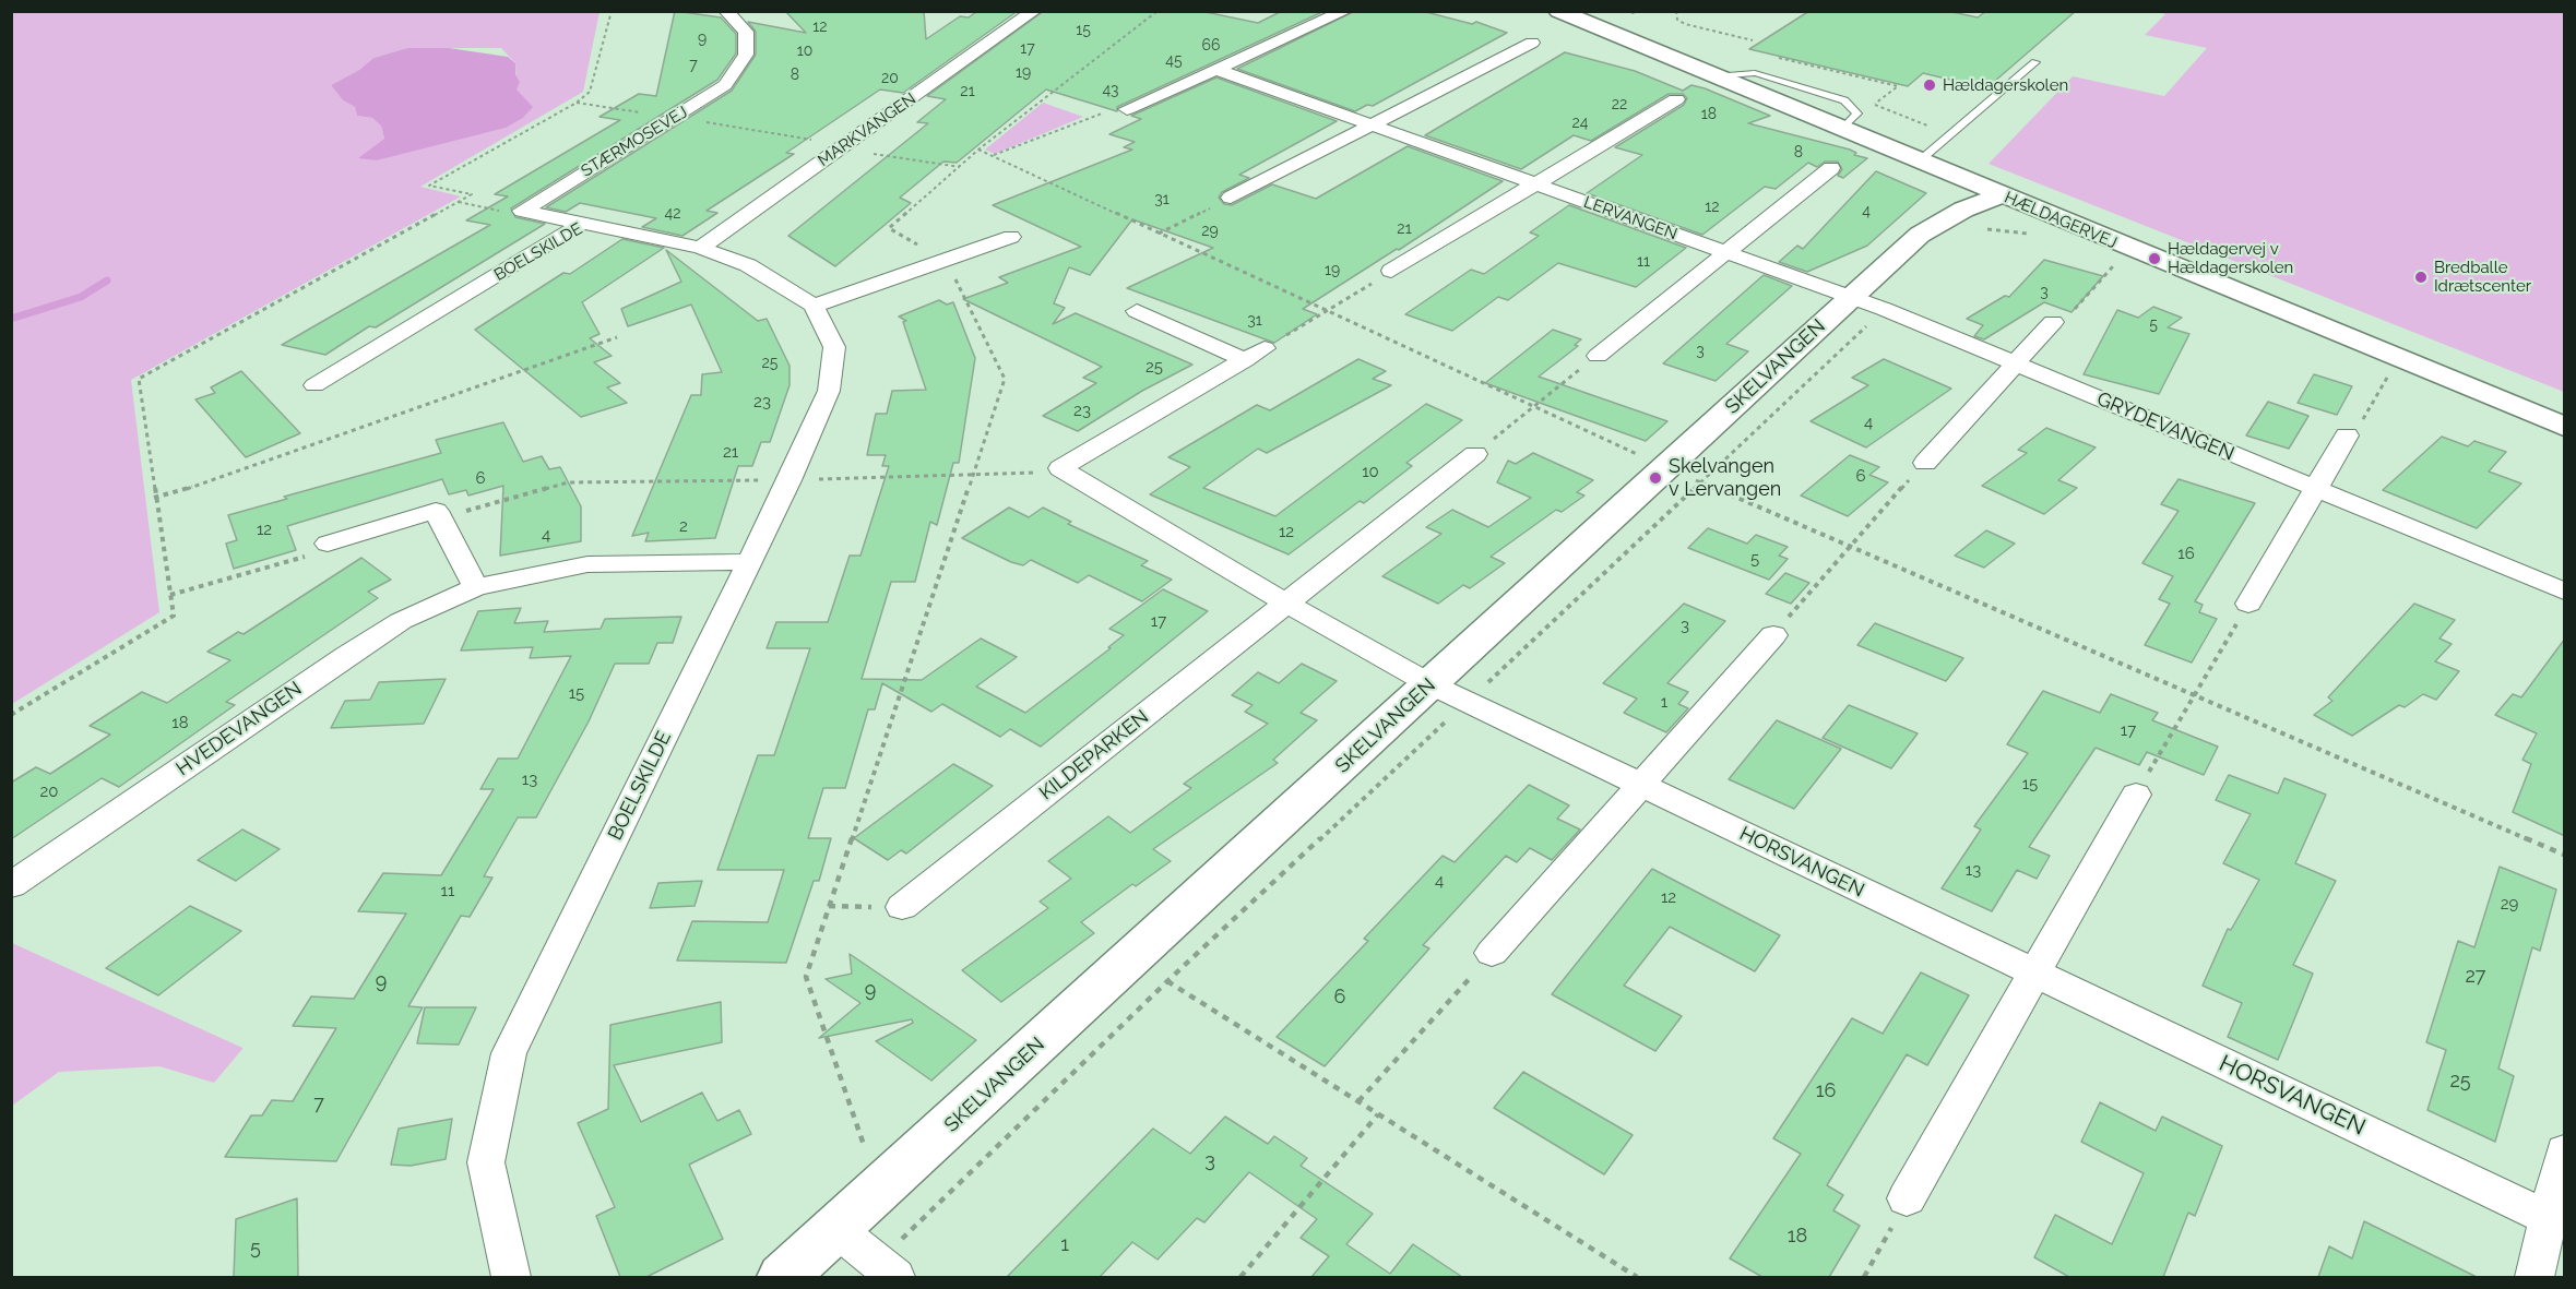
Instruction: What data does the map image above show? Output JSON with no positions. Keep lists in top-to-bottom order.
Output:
{
  "streets": {
    "street": [
      "MARKVANGEN",
      "STÆRMOSEVEJ",
      "LERVANGEN",
      "HÆLDAGERVEJ",
      "BOELSKILDE",
      "SKELVANGEN",
      "GRYDEVANGEN",
      "HVEDEVANGEN",
      "KILDEPARKEN",
      "HORSVANGEN"
    ]
  },
  "crossings": [
    ["MARKVANGEN", "BOELSKILDE"],
    ["LERVANGEN", "SKELVANGEN"],
    ["LERVANGEN", "GRYDEVANGEN"],
    ["HÆLDAGERVEJ", "SKELVANGEN"],
    ["BOELSKILDE", "HVEDEVANGEN"],
    ["SKELVANGEN", "GRYDEVANGEN"],
    ["SKELVANGEN", "HORSVANGEN"]
  ],
  "places": [
    "Hældagerskolen",
    "Hældagervej v Hældagerskolen",
    "Bredballe Idrætscenter",
    "Skelvangen v Lervangen"
  ],
  "house_numbers": [
    "12",
    "15",
    "9",
    "66",
    "17",
    "10",
    "45",
    "7",
    "19",
    "8",
    "20",
    "43",
    "21",
    "22",
    "18",
    "24",
    "8",
    "31",
    "12",
    "4",
    "42",
    "21",
    "29",
    "11",
    "19",
    "3",
    "31",
    "5",
    "3",
    "25",
    "25",
    "23",
    "23",
    "4",
    "21",
    "10",
    "6",
    "6",
    "2",
    "12",
    "12",
    "4",
    "16",
    "5",
    "17",
    "3",
    "15",
    "1",
    "18",
    "17",
    "13",
    "15",
    "20",
    "13",
    "4",
    "11",
    "12",
    "29",
    "27",
    "9",
    "9",
    "6",
    "25",
    "16",
    "7",
    "3",
    "18",
    "1",
    "5"
  ]
}
